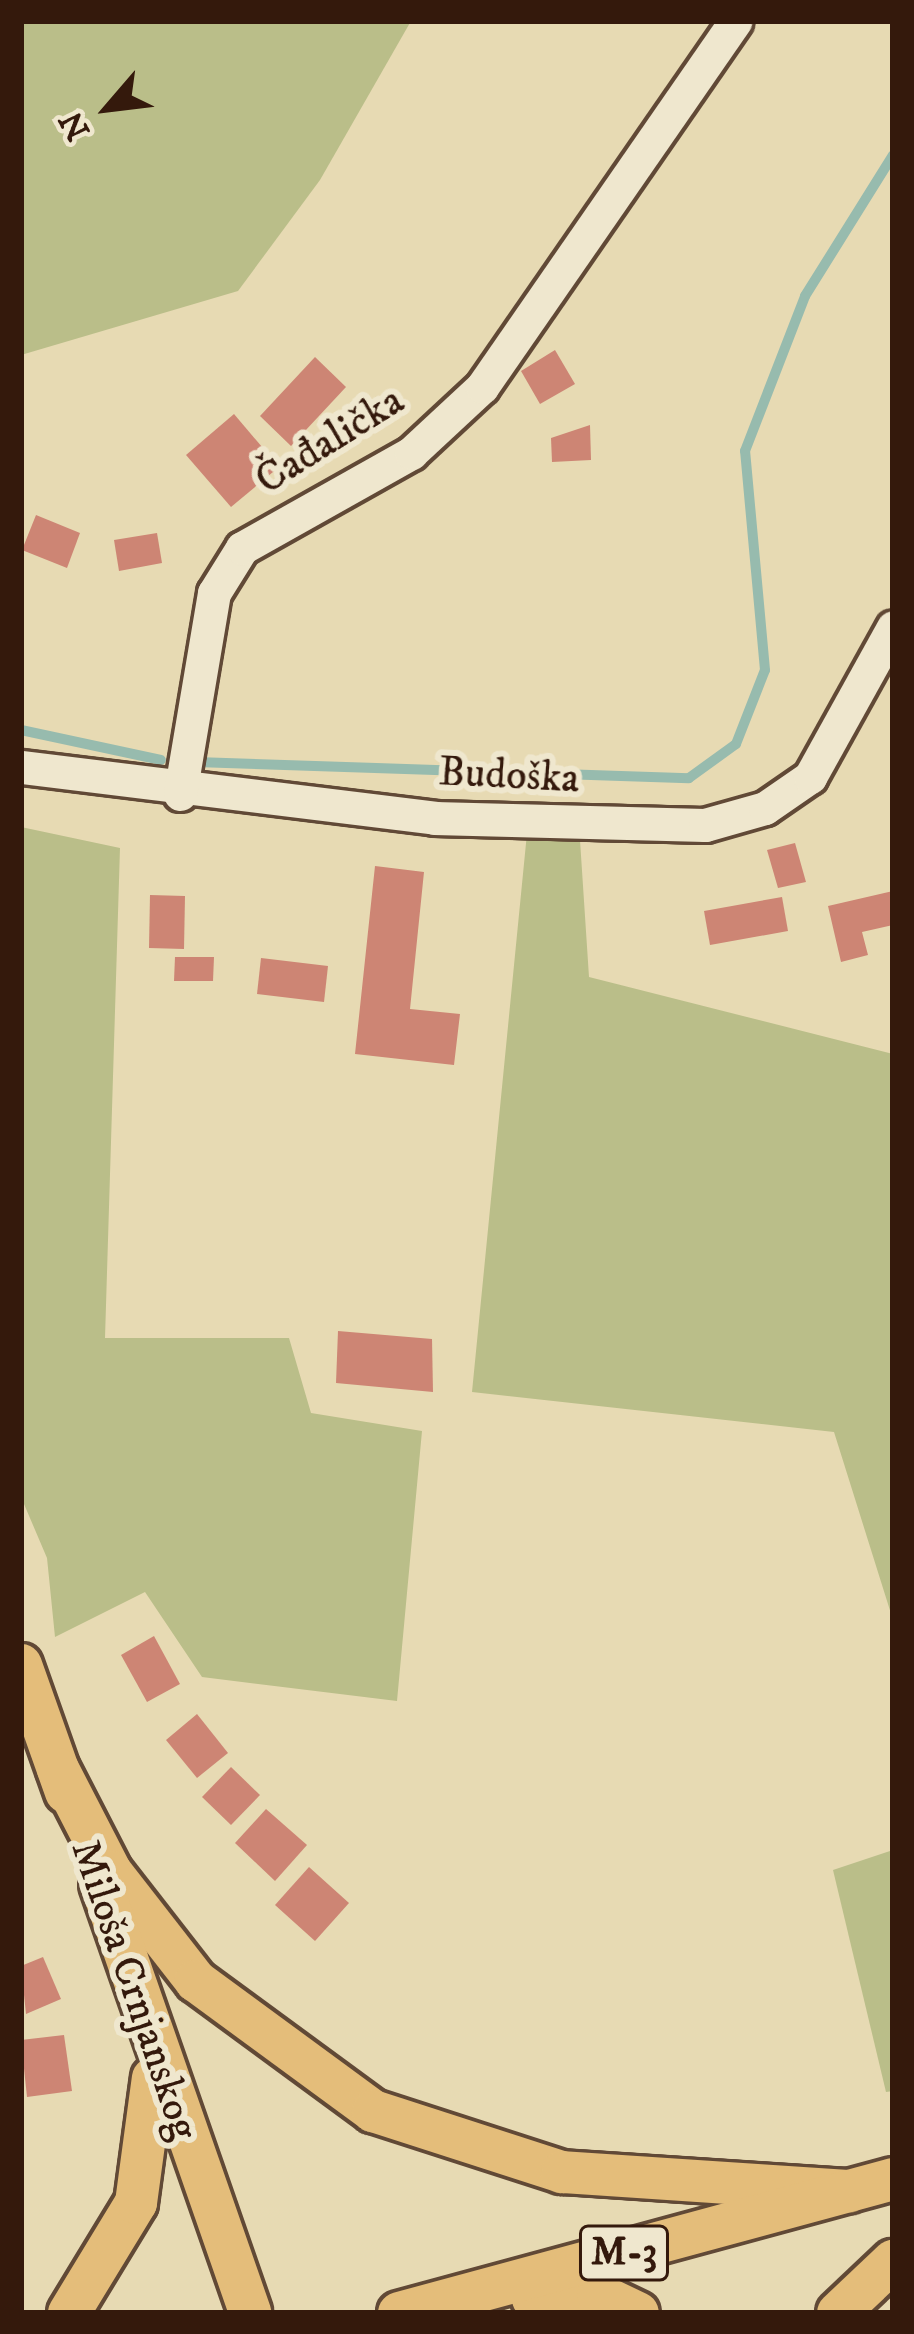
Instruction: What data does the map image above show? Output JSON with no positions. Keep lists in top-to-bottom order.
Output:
{
  "streets": {
    "main road": ["Miloša Crnjanskog", "M-3"],
    "street": ["Čađalička", "Budoška"]
  },
  "crossings": [
    ["Čađalička", "Budoška"]
  ],
  "north": "bottom left"
}
